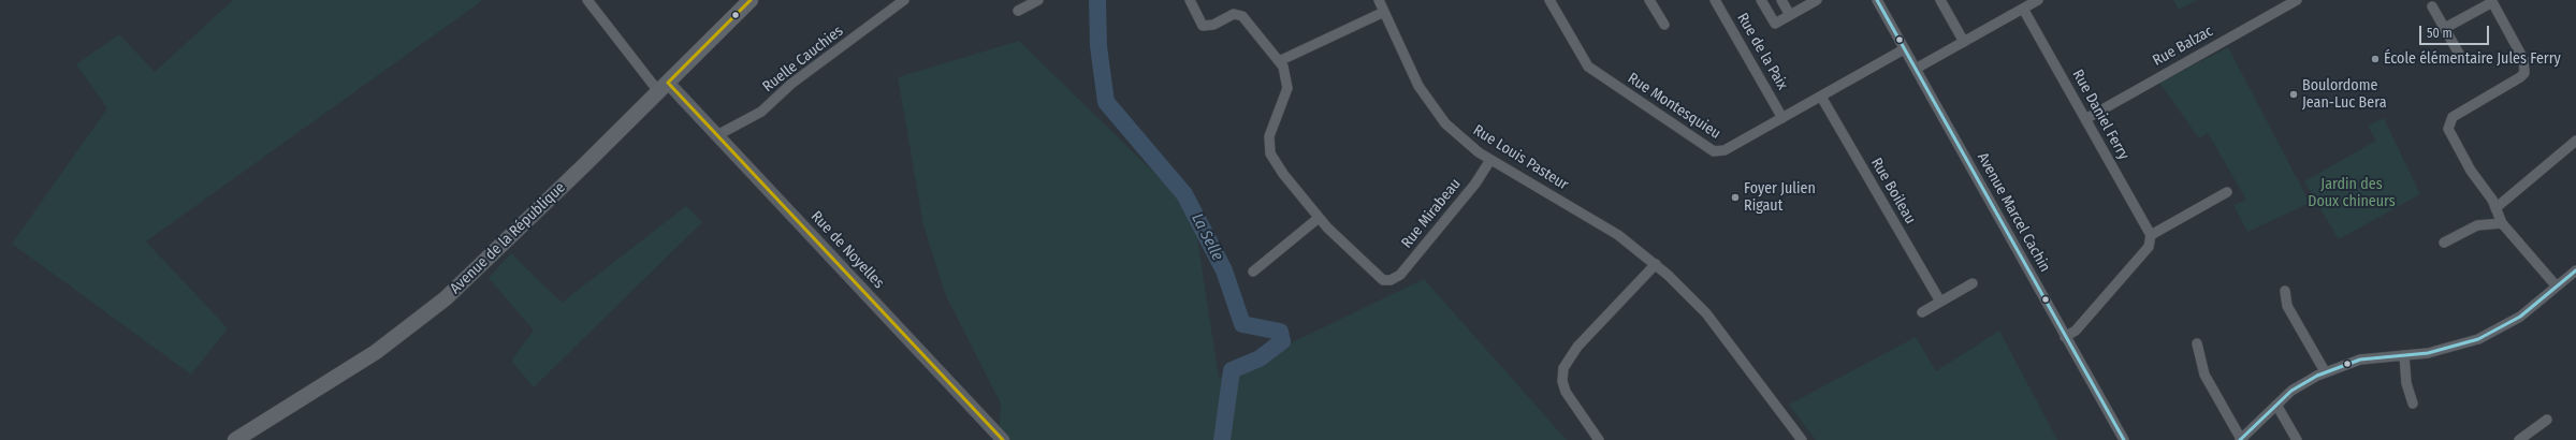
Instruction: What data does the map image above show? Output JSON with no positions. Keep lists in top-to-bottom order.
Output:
{
  "streets": {
    "main road": ["Avenue de la République"],
    "street": [
      "Rue Balzac",
      "Rue de la Paix",
      "Ruelle Cauchies",
      "Rue Montesquieu",
      "Rue Daniel Ferry",
      "Rue Louis Pasteur",
      "Rue Boileau",
      "Avenue Marcel Cachin",
      "Rue Mirabeau",
      "Rue de Noyelles"
    ]
  },
  "crossings": [
    ["Rue Balzac", "Rue Daniel Ferry"],
    ["Rue de la Paix", "Rue Montesquieu"],
    ["Ruelle Cauchies", "Rue de Noyelles"],
    ["Rue Montesquieu", "Rue Boileau"],
    ["Rue Montesquieu", "Avenue Marcel Cachin"],
    ["Rue Louis Pasteur", "Rue Mirabeau"],
    ["Avenue de la République", "Rue de Noyelles"]
  ],
  "water": ["La Selle"],
  "parks": ["Jardin des Doux chineurs"],
  "places": ["École élémentaire Jules Ferry", "Boulordome Jean-Luc Bera", "Foyer Julien Rigaut"],
  "scale_bar": "50 m"
}
